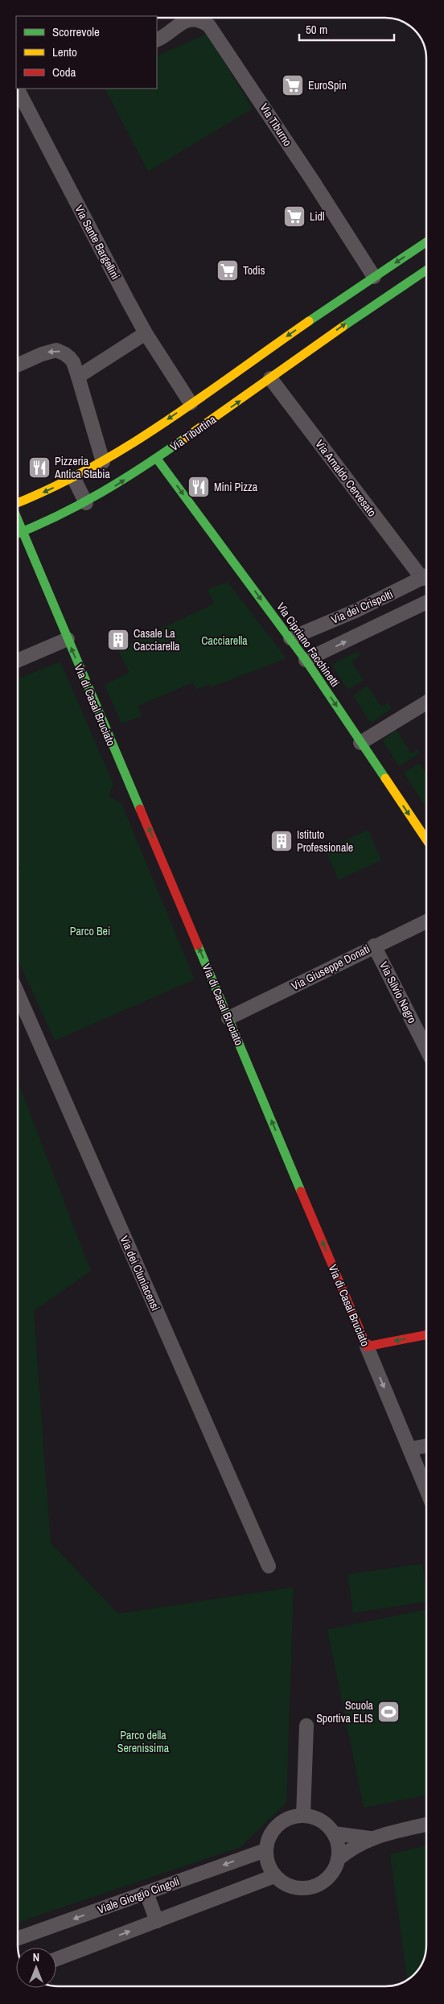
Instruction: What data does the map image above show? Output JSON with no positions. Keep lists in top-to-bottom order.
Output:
{
  "streets": {
    "street": [
      "Via Tiburno",
      "Via Sante Bargellini",
      "Via Tiburtina",
      "Via Arnaldo Cervesato",
      "Via dei Crispolti",
      "Via Cipriano Facchinetti",
      "Via di Casal Bruciato",
      "Via Giuseppe Donati",
      "Via Silvio Negro",
      "Via dei Cluniacensi",
      "Viale Giorgio Cingoli"
    ]
  },
  "crossings": [
    ["Via Tiburtina", "Via Arnaldo Cervesato"],
    ["Via Tiburtina", "Via Cipriano Facchinetti"],
    ["Via Tiburtina", "Via di Casal Bruciato"],
    ["Via dei Crispolti", "Via Cipriano Facchinetti"],
    ["Via di Casal Bruciato", "Via Giuseppe Donati"],
    ["Via Giuseppe Donati", "Via Silvio Negro"]
  ],
  "one_way": ["Via Cipriano Facchinetti"],
  "parks": ["Cacciarella", "Parco Bei", "Parco della Serenissima"],
  "places": {
    "supermarket": ["EuroSpin", "Lidl", "Todis"],
    "restaurant": ["Pizzeria Antica Stabia", "Mini Pizza"],
    "building": ["Casale La Cacciarella", "Istituto Professionale"],
    "sports": ["Scuola Sportiva ELIS"]
  },
  "legend": ["Scorrevole", "Lento", "Coda"],
  "scale_bar": "50 m",
  "north": "top"
}
